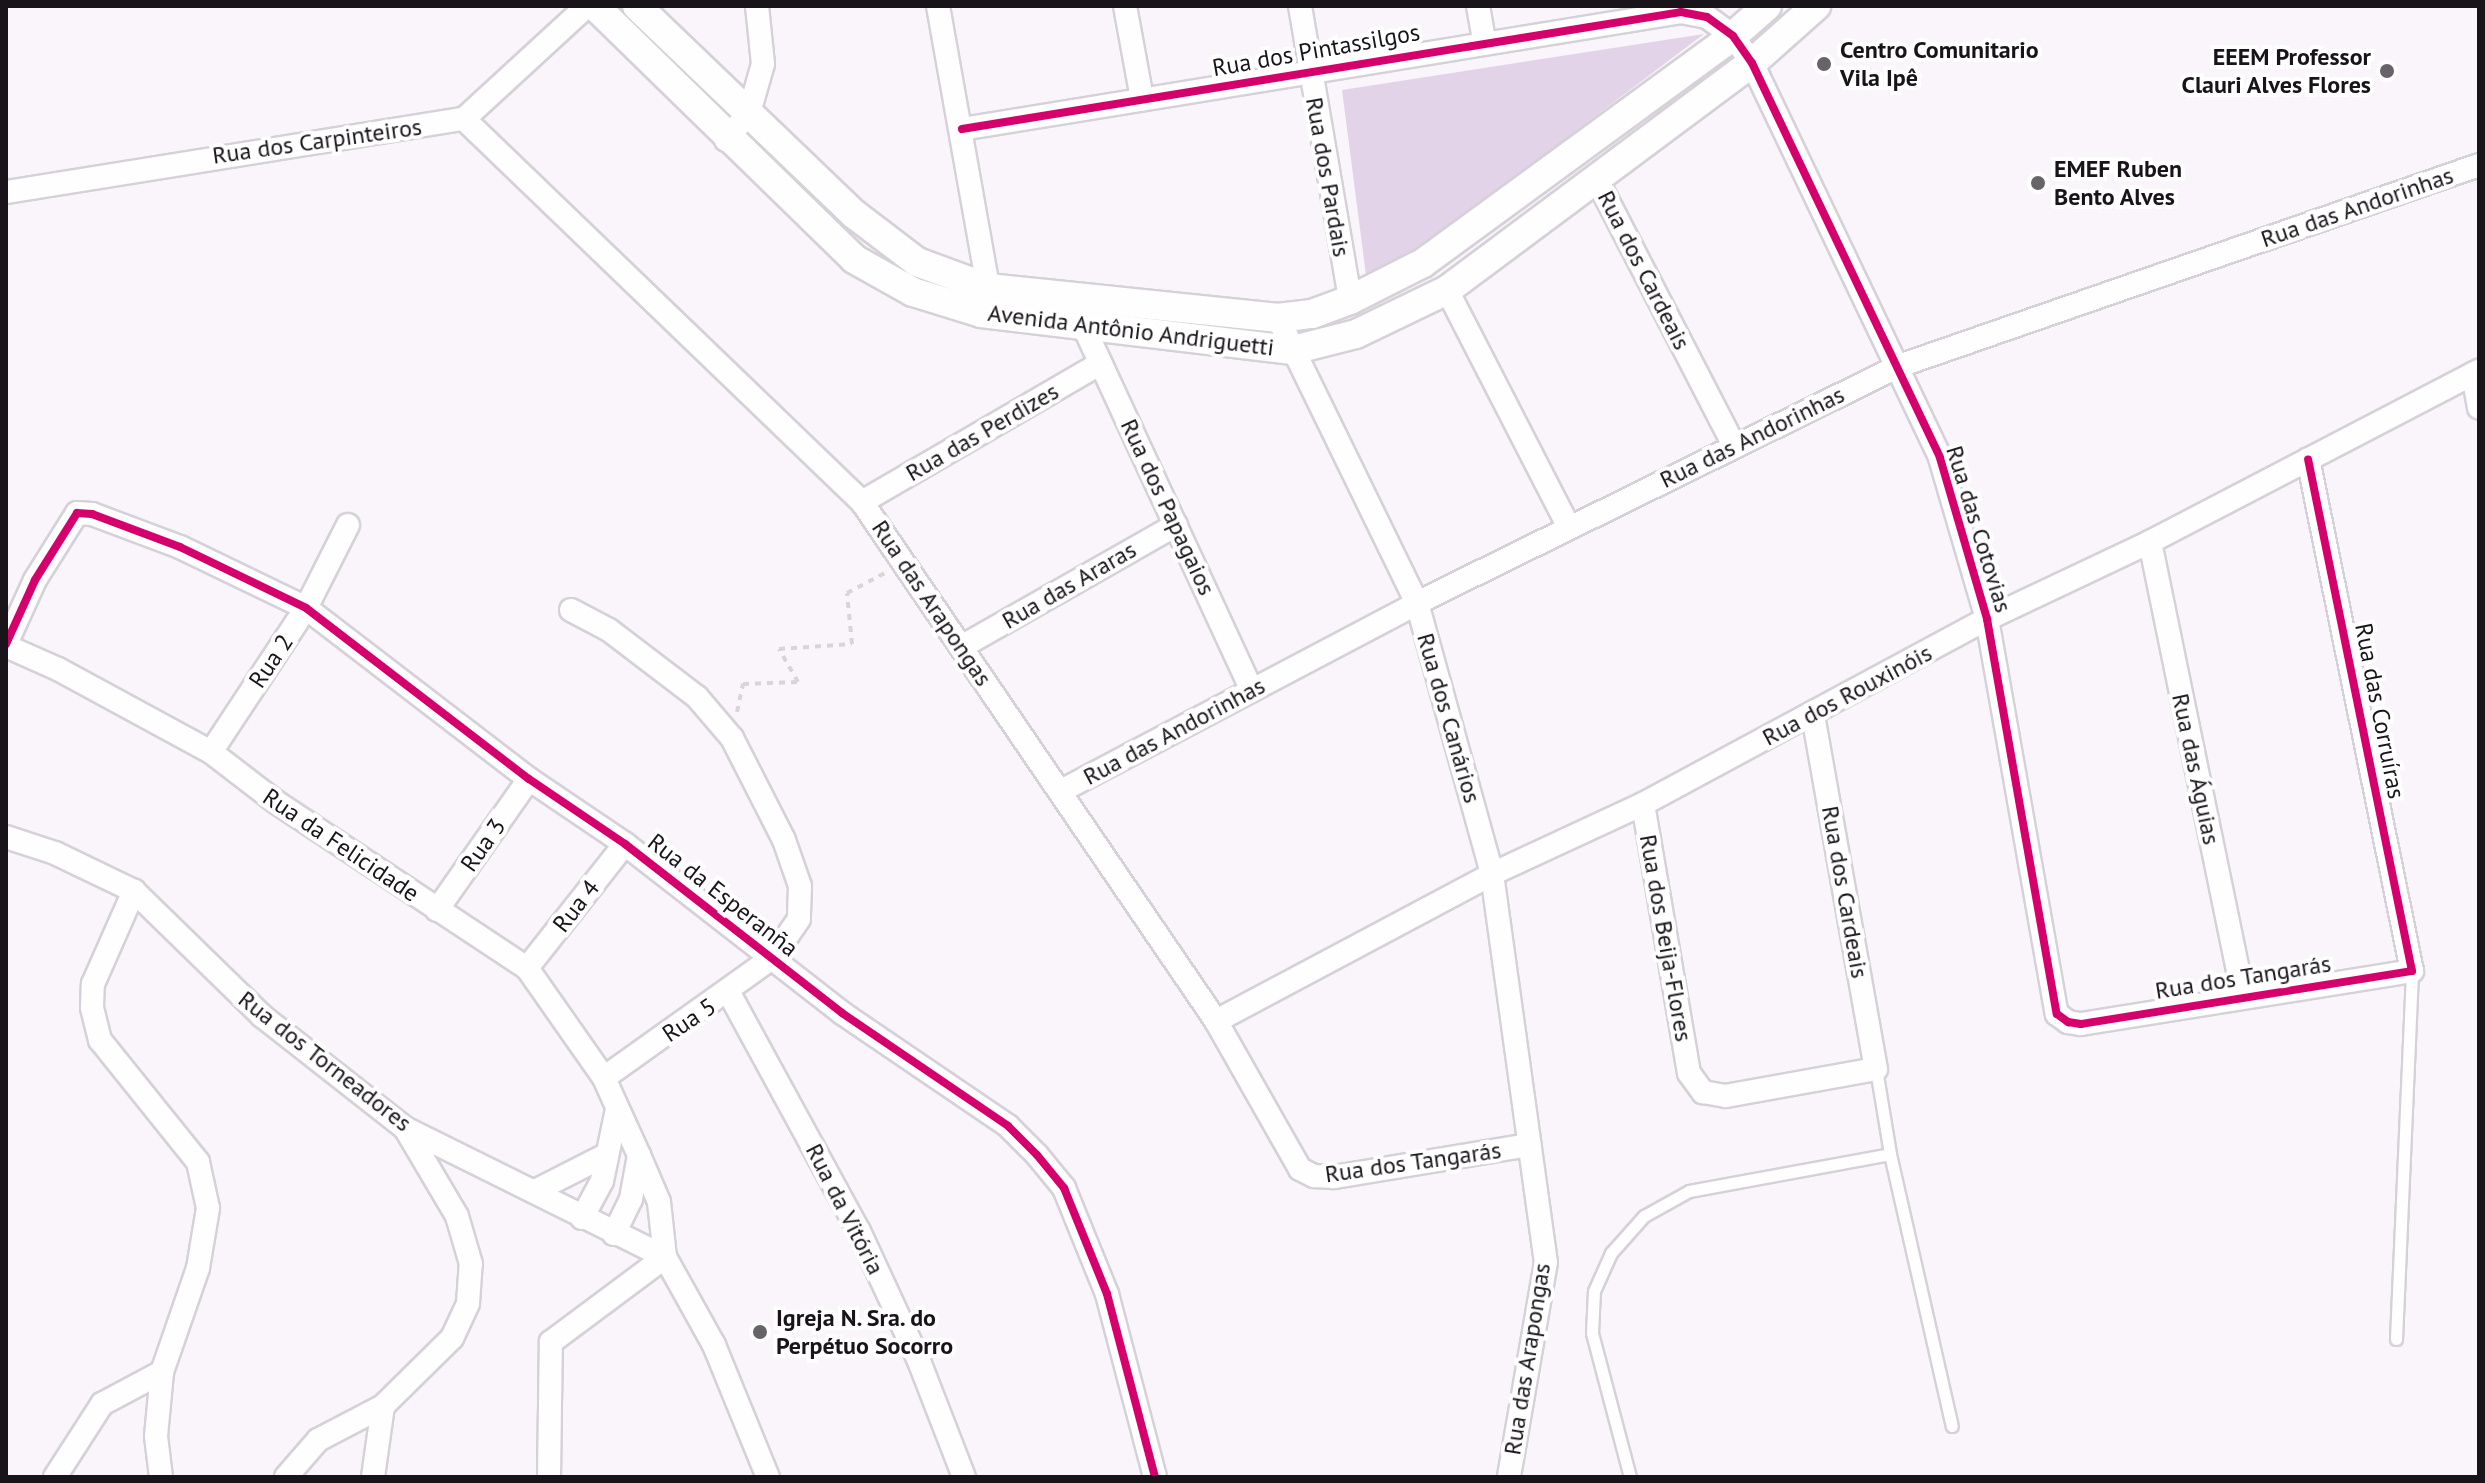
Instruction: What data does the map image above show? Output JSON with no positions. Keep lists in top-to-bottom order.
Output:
{
  "streets": {
    "street": [
      "Rua dos Pintassilgos",
      "Rua dos Carpinteiros",
      "Rua dos Pardais",
      "Rua das Andorinhas",
      "Rua dos Cardeais",
      "Avenida Antônio Andriguetti",
      "Rua das Perdizes",
      "Rua dos Papagaios",
      "Rua das Cotovias",
      "Rua das Araras",
      "Rua das Arapongas",
      "Rua 2",
      "Rua dos Rouxinóis",
      "Rua das Corruíras",
      "Rua dos Canários",
      "Rua das Águias",
      "Rua da Felicidade",
      "Rua 3",
      "Rua da Esperanña",
      "Rua 4",
      "Rua dos Beija-Flores",
      "Rua dos Tangarás",
      "Rua 5",
      "Rua dos Torneadores",
      "Rua da Vitória"
    ]
  },
  "crossings": [
    ["Rua dos Pintassilgos", "Rua dos Pardais"],
    ["Rua dos Pintassilgos", "Avenida Antônio Andriguetti"],
    ["Rua dos Pintassilgos", "Rua das Cotovias"],
    ["Rua dos Carpinteiros", "Rua das Arapongas"],
    ["Rua dos Pardais", "Avenida Antônio Andriguetti"],
    ["Rua das Andorinhas", "Rua dos Cardeais"],
    ["Rua das Andorinhas", "Rua dos Papagaios"],
    ["Rua das Andorinhas", "Rua das Cotovias"],
    ["Rua das Andorinhas", "Rua das Arapongas"],
    ["Rua das Andorinhas", "Rua dos Canários"],
    ["Rua dos Cardeais", "Avenida Antônio Andriguetti"],
    ["Rua dos Cardeais", "Rua dos Rouxinóis"],
    ["Rua dos Cardeais", "Rua dos Beija-Flores"],
    ["Avenida Antônio Andriguetti", "Rua dos Papagaios"],
    ["Avenida Antônio Andriguetti", "Rua das Cotovias"],
    ["Avenida Antônio Andriguetti", "Rua dos Canários"],
    ["Rua das Perdizes", "Rua dos Papagaios"],
    ["Rua das Perdizes", "Rua das Arapongas"],
    ["Rua dos Papagaios", "Rua das Araras"],
    ["Rua das Cotovias", "Rua dos Rouxinóis"],
    ["Rua das Cotovias", "Rua dos Tangarás"],
    ["Rua das Araras", "Rua das Arapongas"],
    ["Rua das Arapongas", "Rua dos Rouxinóis"],
    ["Rua das Arapongas", "Rua dos Canários"],
    ["Rua das Arapongas", "Rua dos Tangarás"],
    ["Rua 2", "Rua da Felicidade"],
    ["Rua 2", "Rua da Esperanña"],
    ["Rua dos Rouxinóis", "Rua das Corruíras"],
    ["Rua dos Rouxinóis", "Rua dos Canários"],
    ["Rua dos Rouxinóis", "Rua das Águias"],
    ["Rua dos Rouxinóis", "Rua dos Beija-Flores"],
    ["Rua das Corruíras", "Rua dos Tangarás"],
    ["Rua dos Canários", "Rua dos Tangarás"],
    ["Rua das Águias", "Rua dos Tangarás"],
    ["Rua da Felicidade", "Rua 3"],
    ["Rua da Felicidade", "Rua da Esperanña"],
    ["Rua da Felicidade", "Rua 4"],
    ["Rua da Felicidade", "Rua 5"],
    ["Rua da Felicidade", "Rua dos Torneadores"],
    ["Rua 3", "Rua da Esperanña"],
    ["Rua da Esperanña", "Rua 4"],
    ["Rua da Esperanña", "Rua 5"],
    ["Rua 5", "Rua da Vitória"]
  ],
  "places": [
    "Centro Comunitario Vila Ipê",
    "EEEM Professor Clauri Alves Flores",
    "EMEF Ruben Bento Alves",
    "Igreja N. Sra. do Perpétuo Socorro"
  ]
}
